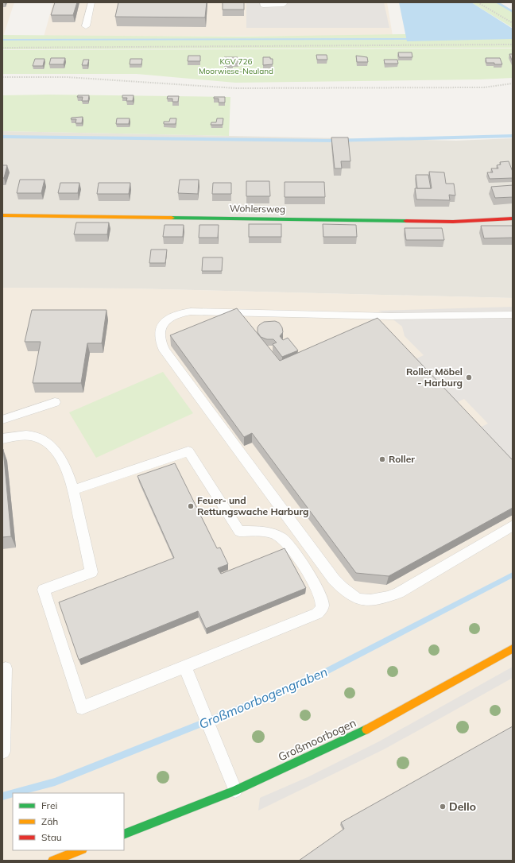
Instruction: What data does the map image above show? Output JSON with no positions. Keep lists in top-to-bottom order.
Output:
{
  "streets": {
    "street": ["Wohlersweg", "Großmoorbogen"]
  },
  "water": ["Großmoorbogengraben"],
  "parks": ["KGV 726 Moorwiese-Neuland"],
  "places": [
    "Roller Möbel - Harburg",
    "Roller",
    "Feuer- und Rettungswache Harburg",
    "Dello"
  ],
  "legend": ["Frei", "Zäh", "Stau"]
}
